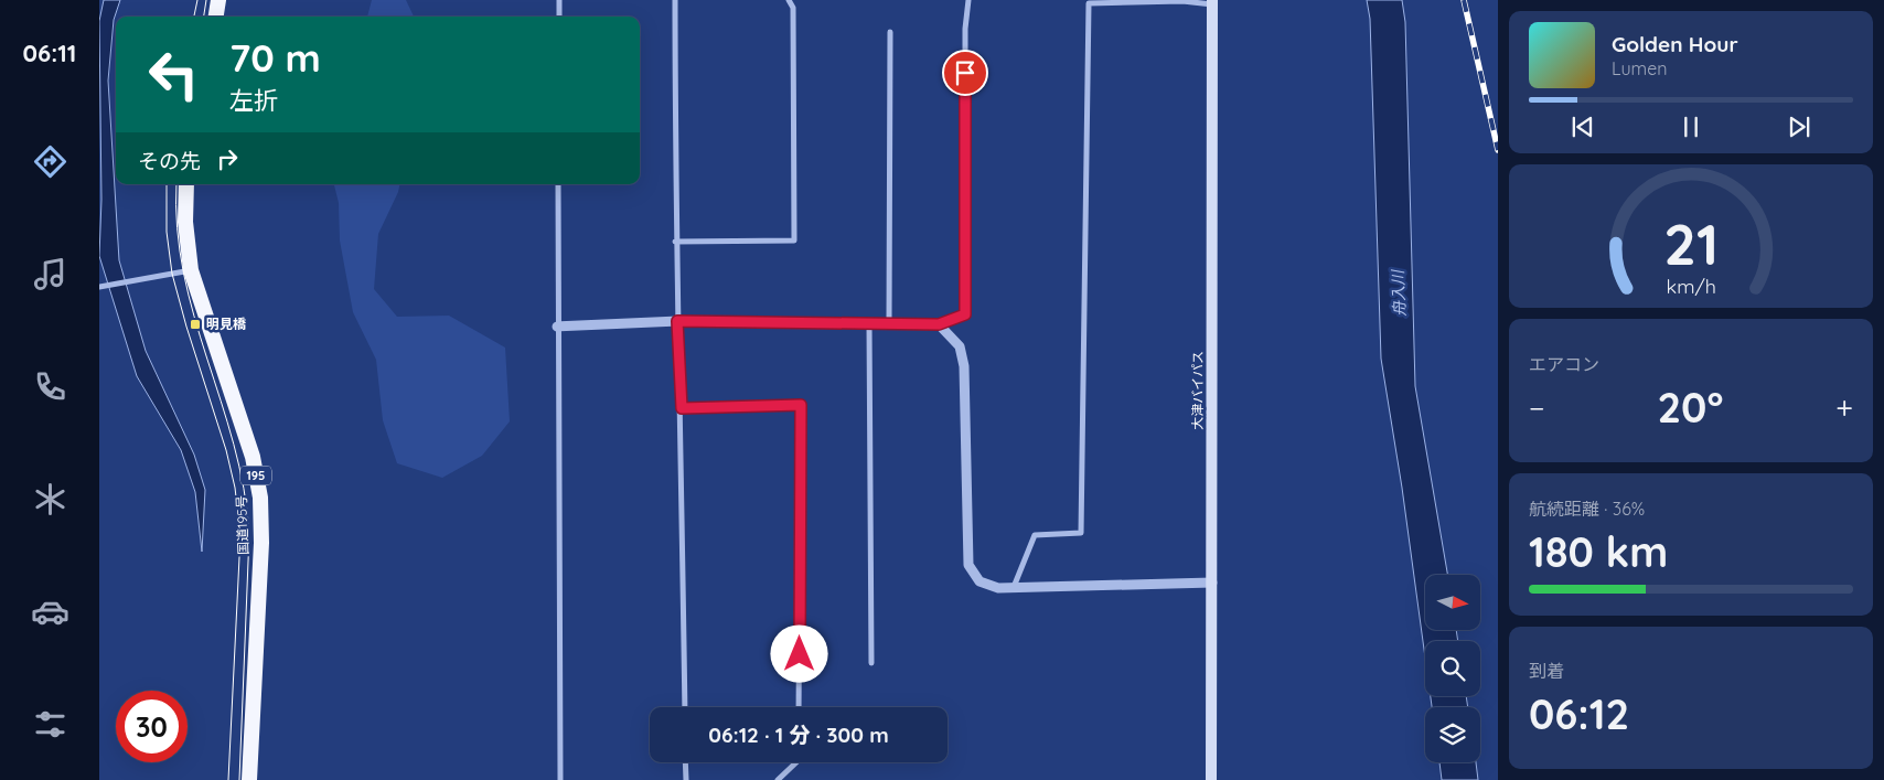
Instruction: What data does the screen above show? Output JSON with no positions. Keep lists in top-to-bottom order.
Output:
{
  "streets": {
    "highway": ["195", "国道195号"],
    "main road": ["大津バイパス"]
  },
  "water": ["舟入川"],
  "places": {
    "transit": ["明見橋"]
  },
  "north": "right",
  "page": {
    "tabs": "06:11",
    "turn": ["70 m", "左折"],
    "song": ["Golden Hour", "Lumen"],
    "then": "その先",
    "tile": [
      "エアコン",
      ["航続距離 · 36%", "180 km"],
      ["到着", "06:12"]
    ],
    "heat": ["−", "20°", "+"],
    "limit": "30",
    "trip": "06:12 · 1 分 · 300 m",
    "gauge": ["21", "km/h"]
  }
}
